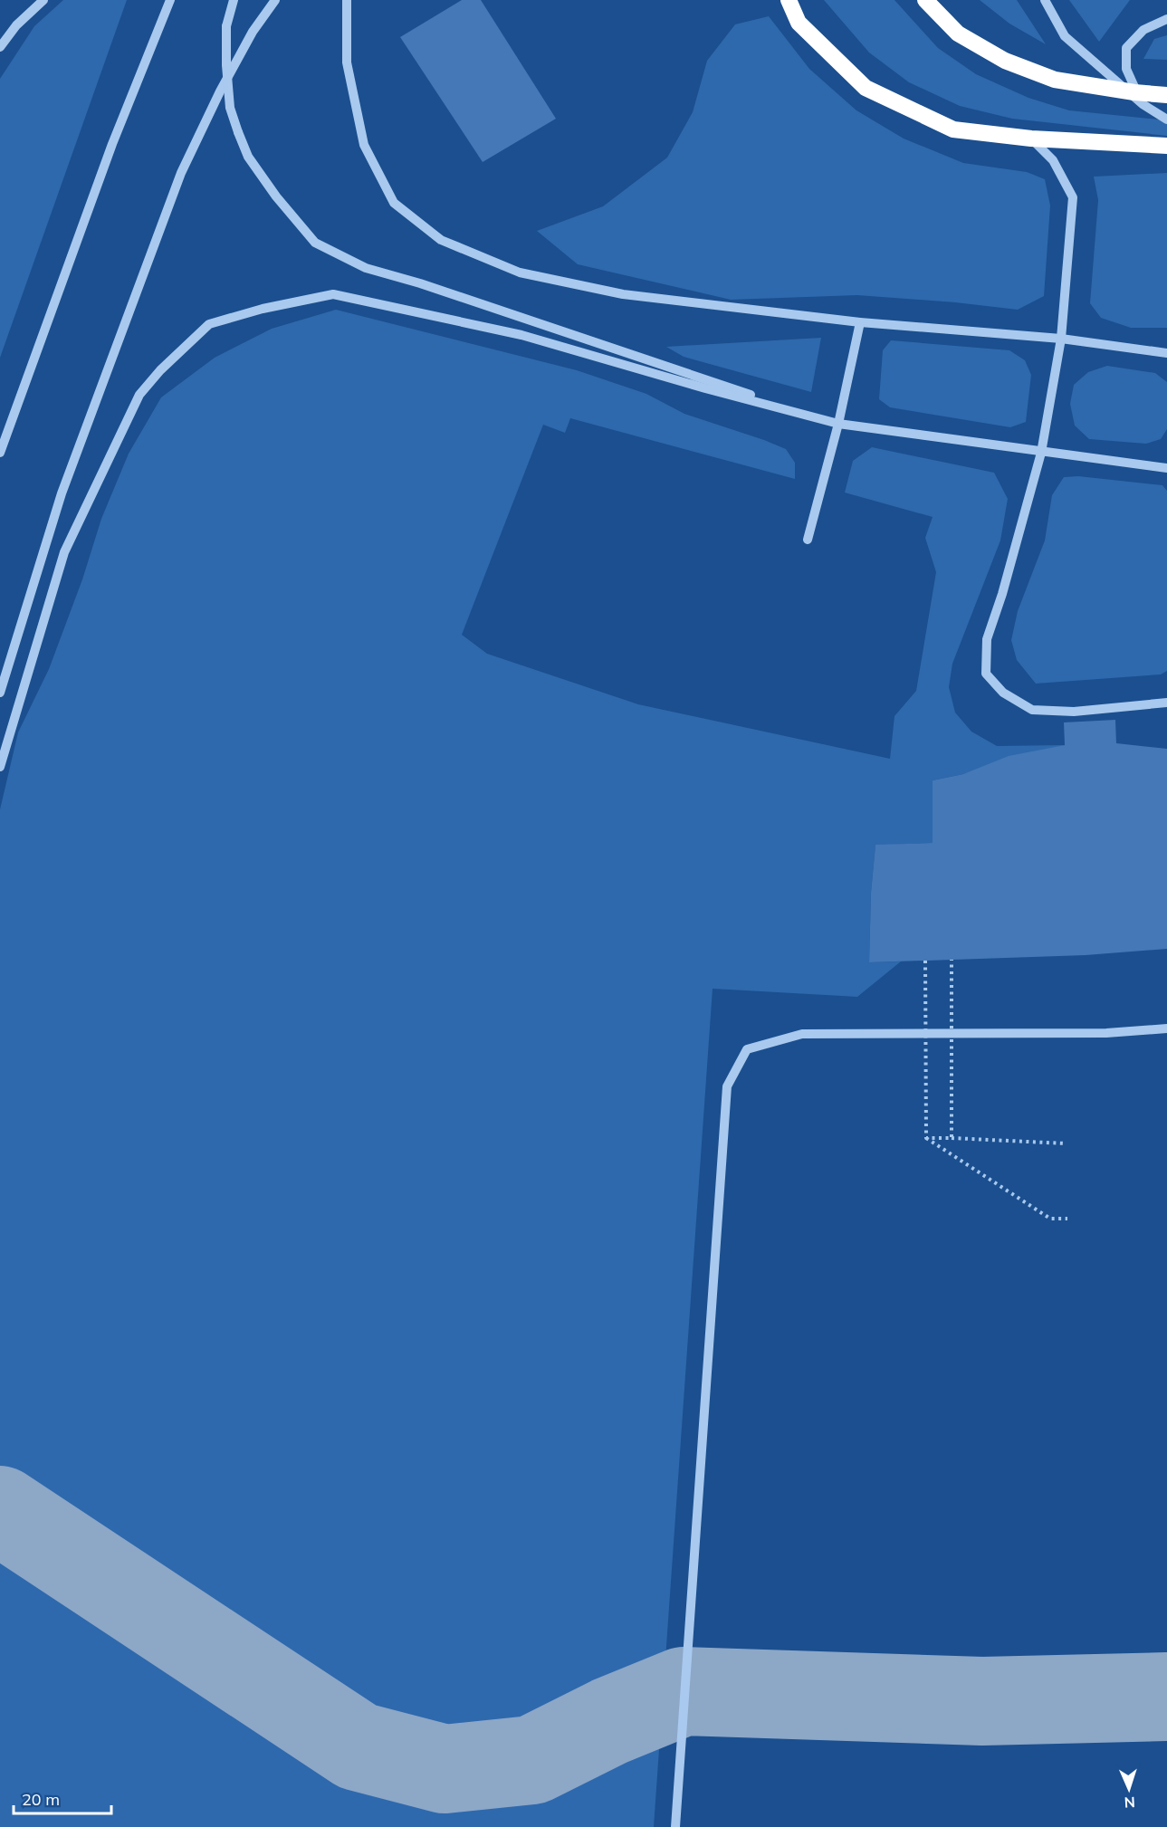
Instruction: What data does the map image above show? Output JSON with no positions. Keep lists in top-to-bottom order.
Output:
{
  "scale_bar": "20 m",
  "north": "bottom"
}
